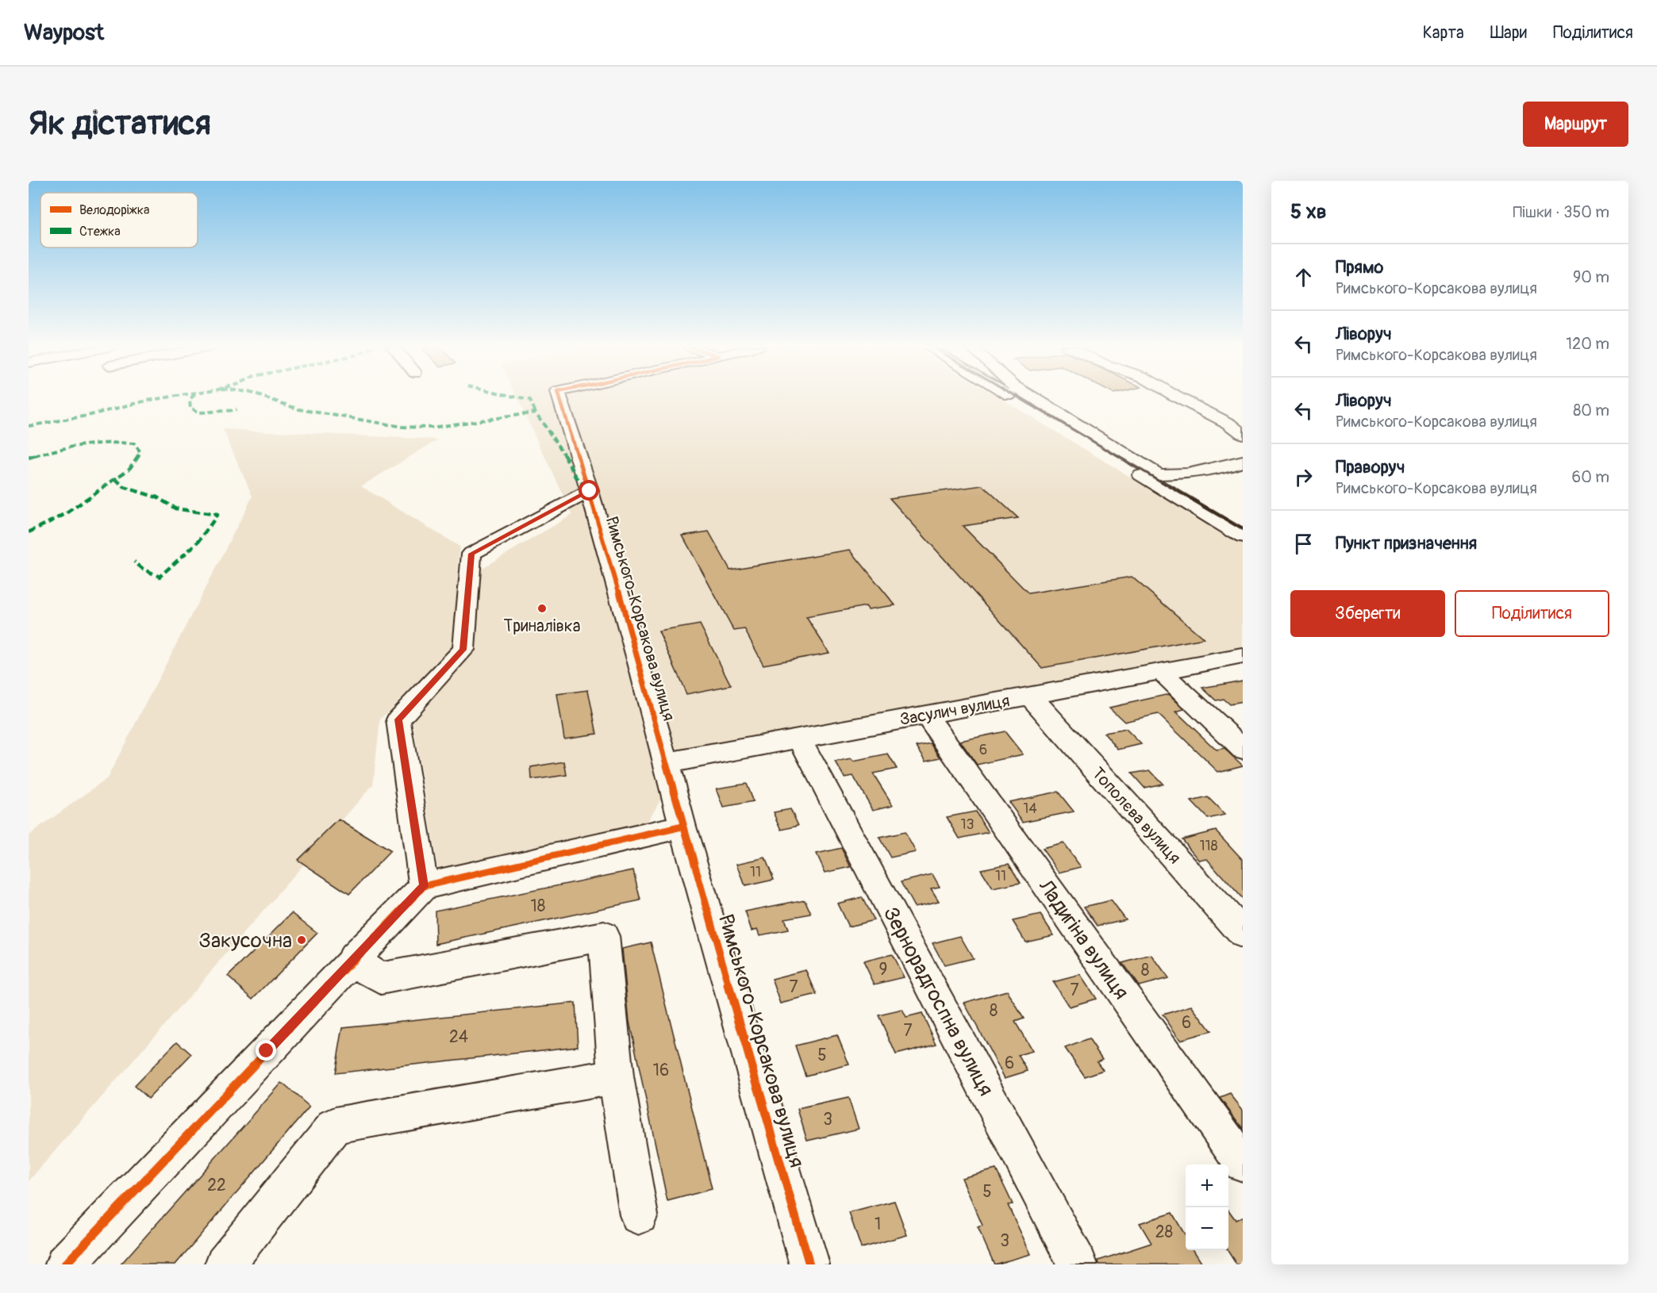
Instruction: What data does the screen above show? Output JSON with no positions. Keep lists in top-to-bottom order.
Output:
{
  "streets": {
    "street": [
      "Римського-Корсакова вулиця",
      "Засулич вулиця",
      "Тополєва вулиця",
      "Ладигіна вулиця",
      "Зернорадгоспна вулиця"
    ]
  },
  "crossings": [
    ["Римського-Корсакова вулиця", "Засулич вулиця"],
    ["Засулич вулиця", "Тополєва вулиця"],
    ["Засулич вулиця", "Ладигіна вулиця"],
    ["Засулич вулиця", "Зернорадгоспна вулиця"]
  ],
  "places": ["Триналівка", "Закусочна"],
  "house_numbers": [
    "6",
    "14",
    "13",
    "118",
    "11",
    "11",
    "18",
    "9",
    "8",
    "7",
    "7",
    "8",
    "6",
    "7",
    "24",
    "5",
    "6",
    "16",
    "3",
    "22",
    "5",
    "1",
    "28",
    "3"
  ],
  "legend": ["Велодоріжка", "Стежка"],
  "page": {
    "header": "Waypost",
    "nav": ["Карта", "Шари", "Поділитися"],
    "buttons": [
      "Маршрут",
      ["Зберегти", "Поділитися"]
    ],
    "title": "Як дістатися",
    "heading": ["5 хв", "Пішки · 350 m"],
    "list": [
      ["Прямо", "Римського-Корсакова вулиця", "90 m"],
      ["Ліворуч", "Римського-Корсакова вулиця", "120 m"],
      ["Ліворуч", "Римського-Корсакова вулиця", "80 m"],
      ["Праворуч", "Римського-Корсакова вулиця", "60 m"],
      "Пункт призначення"
    ],
    "map_buttons": ["+", "−"]
  }
}
